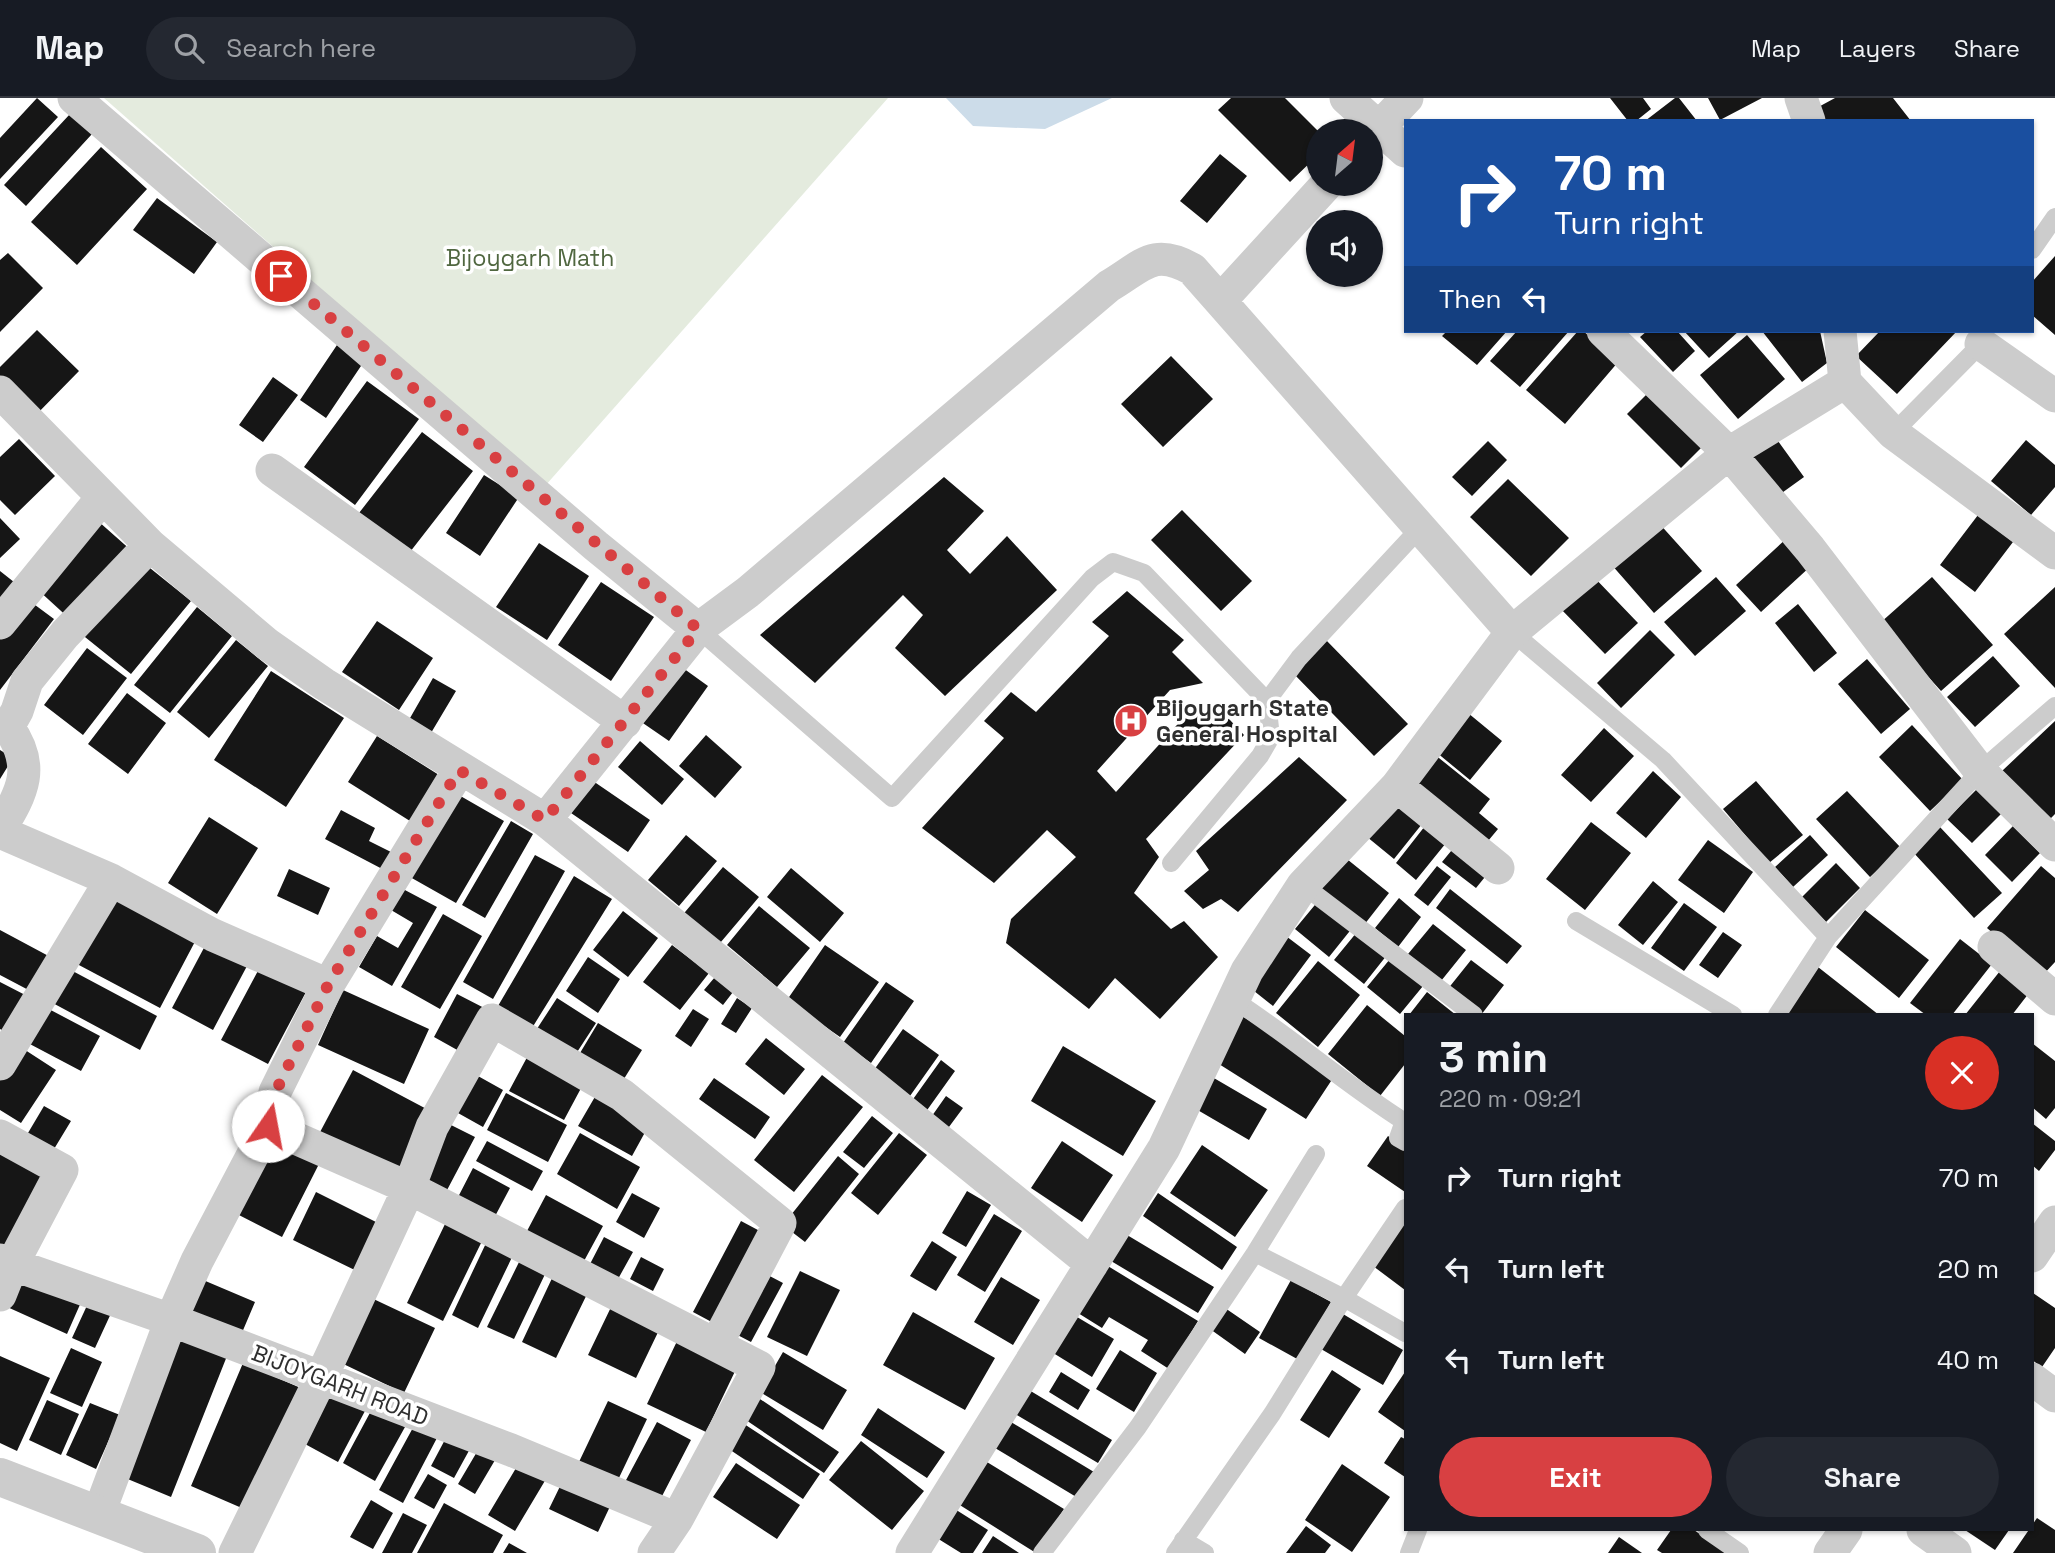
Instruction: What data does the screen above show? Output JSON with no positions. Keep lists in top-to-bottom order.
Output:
{
  "streets": {
    "street": ["BIJOYGARH ROAD"]
  },
  "parks": ["Bijoygarh Math"],
  "places": {
    "hospital": ["Bijoygarh State General Hospital"]
  },
  "north": "top right",
  "page": {
    "header": "Map",
    "search": "Search here",
    "nav": ["Map", "Layers", "Share"],
    "turn": ["70 m", "Turn right"],
    "then": "Then",
    "heading": ["3 min", "220 m · 09:21"],
    "list": [
      {
        "name": "Turn right",
        "value": "70 m"
      },
      {
        "name": "Turn left",
        "value": "20 m"
      },
      {
        "name": "Turn left",
        "value": "40 m"
      }
    ],
    "buttons": ["Exit", "Share"]
  }
}
